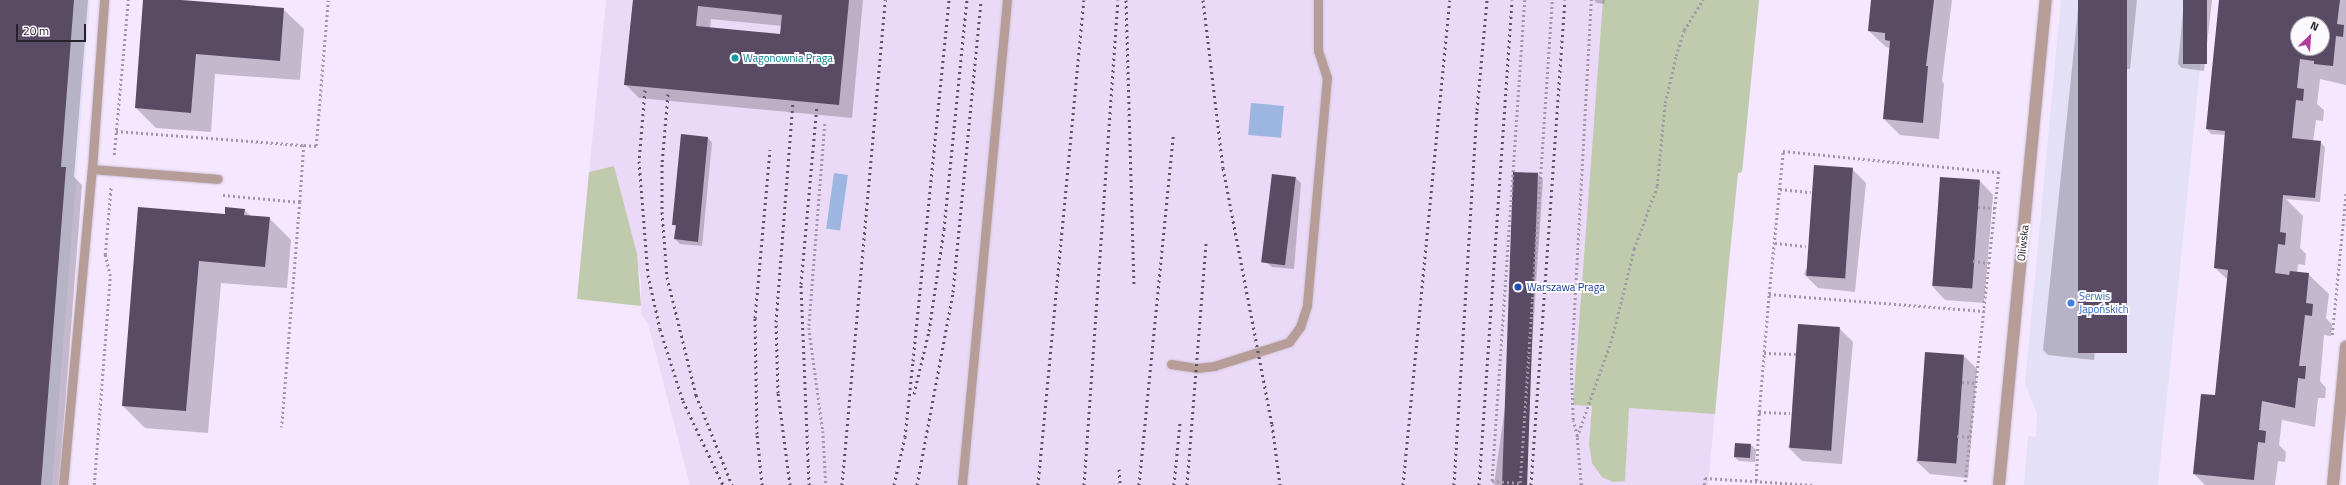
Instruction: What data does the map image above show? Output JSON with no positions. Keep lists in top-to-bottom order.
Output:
{
  "streets": {
    "street": ["Oliwska"]
  },
  "places": ["Wagonownia Praga", "Warszawa Praga", "Serwis Japońskich"],
  "scale_bar": "20 m",
  "north": "top right"
}
